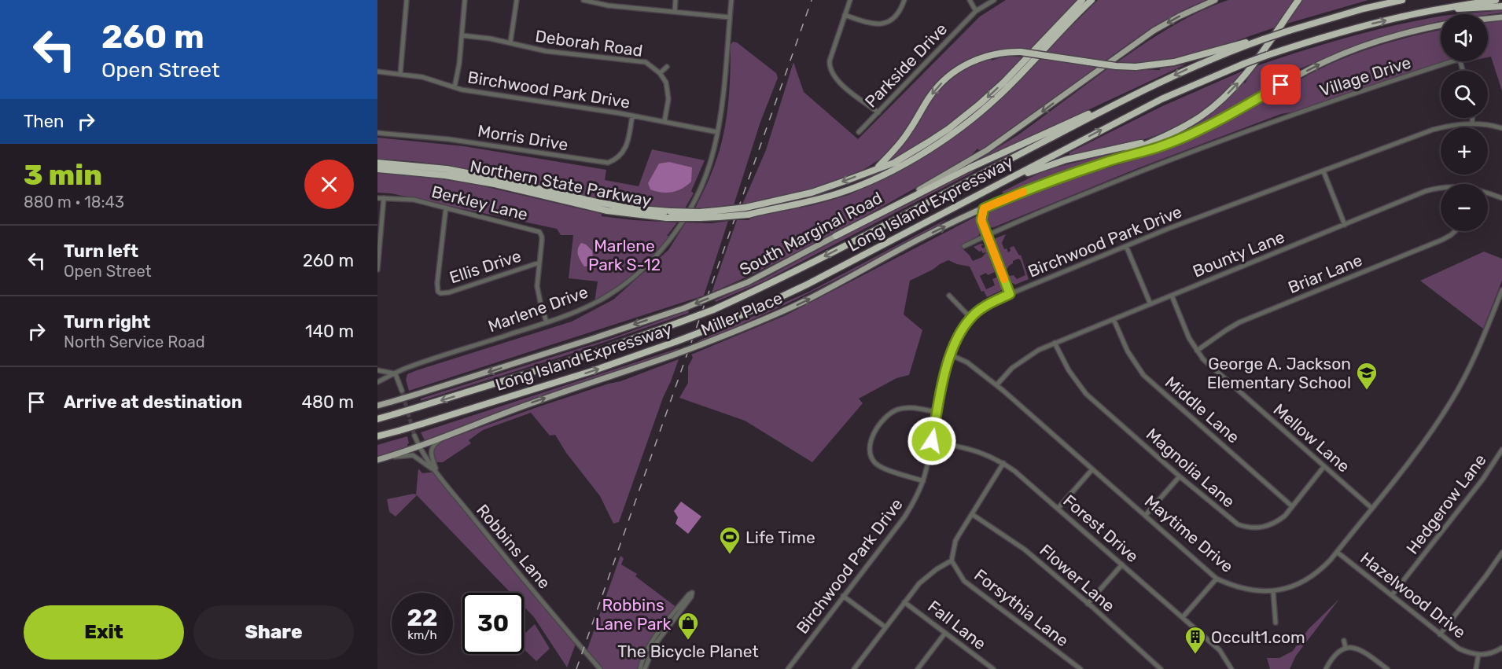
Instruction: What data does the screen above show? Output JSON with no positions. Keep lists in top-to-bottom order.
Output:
{
  "streets": {
    "highway": ["Northern State Parkway", "Long Island Expressway"],
    "main road": ["South Marginal Road", "Miller Place"],
    "street": [
      "Deborah Road",
      "Parkside Drive",
      "Village Drive",
      "Birchwood Park Drive",
      "Morris Drive",
      "Berkley Lane",
      "Bounty Lane",
      "Ellis Drive",
      "Briar Lane",
      "Marlene Drive",
      "Middle Lane",
      "Mellow Lane",
      "Magnolia Lane",
      "Hedgerow Lane",
      "Forest Drive",
      "Maytime Drive",
      "Robbins Lane",
      "Flower Lane",
      "Hazelwood Drive",
      "Forsythia Lane",
      "Fall Lane"
    ]
  },
  "crossings": [
    ["Deborah Road", "Birchwood Park Drive"],
    ["Birchwood Park Drive", "Morris Drive"],
    ["Birchwood Park Drive", "Marlene Drive"],
    ["Birchwood Park Drive", "Forest Drive"],
    ["Birchwood Park Drive", "Maytime Drive"],
    ["Berkley Lane", "Ellis Drive"],
    ["Berkley Lane", "Marlene Drive"],
    ["Bounty Lane", "Middle Lane"],
    ["Bounty Lane", "Mellow Lane"],
    ["Bounty Lane", "Magnolia Lane"],
    ["Bounty Lane", "Maytime Drive"],
    ["Briar Lane", "Mellow Lane"],
    ["Miller Place", "Robbins Lane"],
    ["Middle Lane", "Magnolia Lane"],
    ["Mellow Lane", "Magnolia Lane"],
    ["Mellow Lane", "Maytime Drive"],
    ["Hedgerow Lane", "Hazelwood Drive"],
    ["Maytime Drive", "Hazelwood Drive"]
  ],
  "one_way": ["South Marginal Road", "Miller Place"],
  "parks": ["Marlene Park S-12", "Robbins Lane Park"],
  "places": {
    "school or university": ["George A. Jackson Elementary School"],
    "sports": ["Life Time"],
    "shop": ["The Bicycle Planet"],
    "building": ["Occult1.com"]
  },
  "page": {
    "turn": ["260 m", "Open Street"],
    "map_buttons": ["+", "−"],
    "then": "Then",
    "heading": ["3 min", "880 m · 18:43"],
    "list": [
      {
        "name": "Turn left",
        "note": "Open Street",
        "value": "260 m"
      },
      {
        "name": "Turn right",
        "note": "North Service Road",
        "value": "140 m"
      },
      {
        "name": "Arrive at destination",
        "value": "480 m"
      }
    ],
    "speed": "22 km/h",
    "limit": "30",
    "buttons": ["Exit", "Share"]
  }
}
